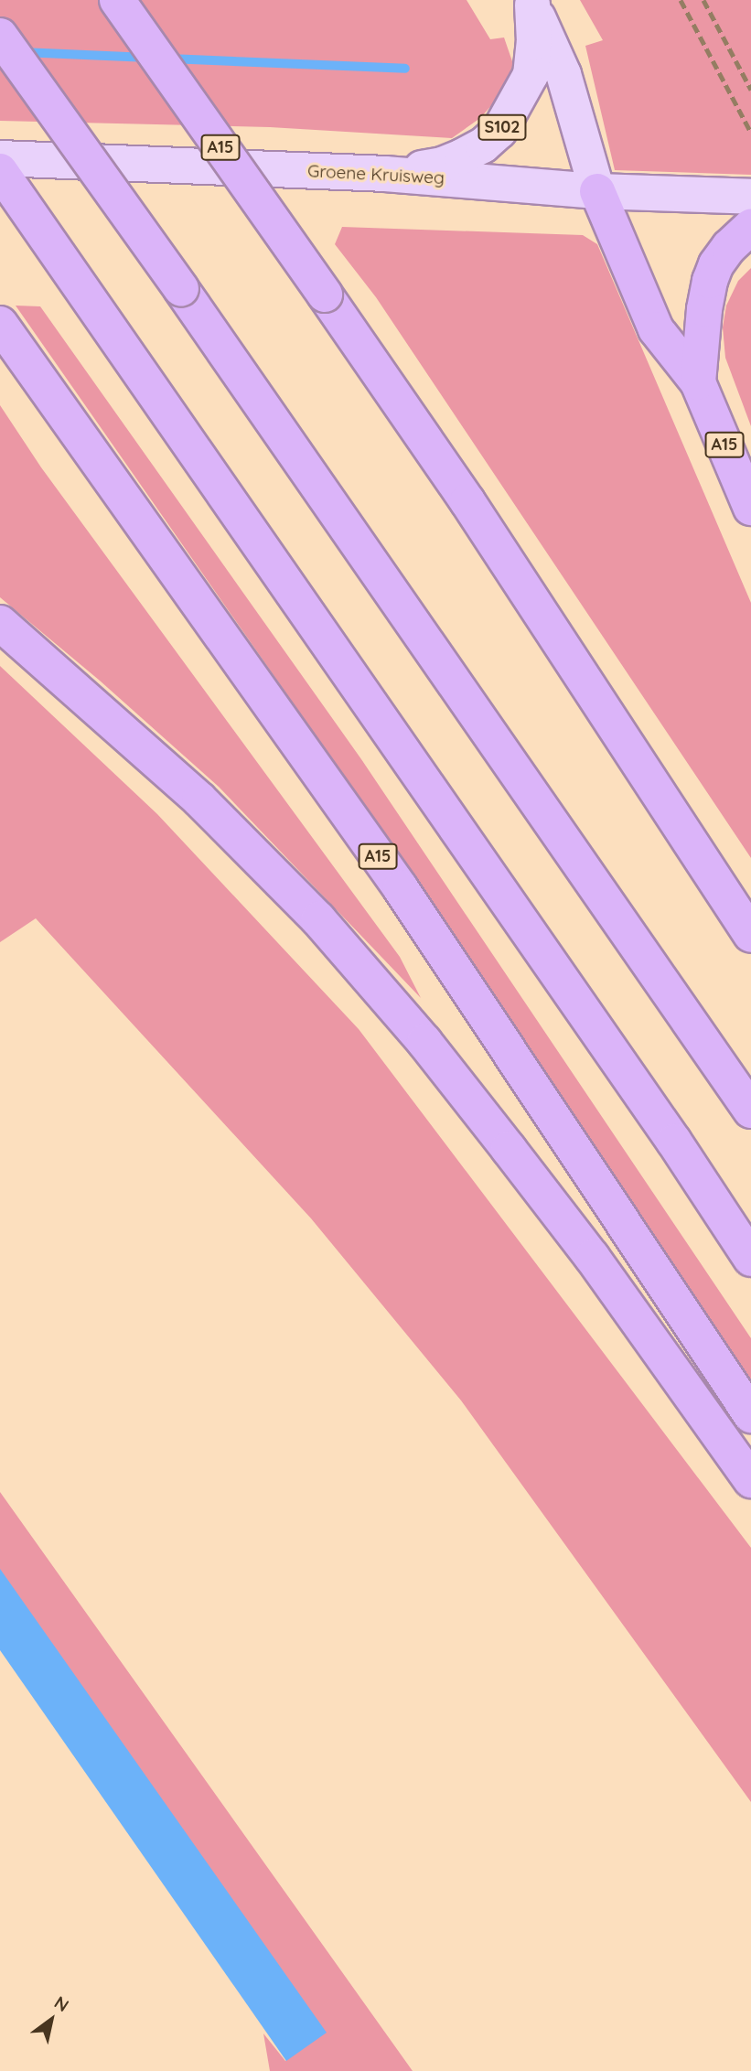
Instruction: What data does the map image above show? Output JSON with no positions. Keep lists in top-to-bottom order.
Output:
{
  "streets": {
    "highway": ["A15"],
    "main road": ["S102", "Groene Kruisweg"]
  },
  "crossings": [
    ["S102", "A15"],
    ["S102", "Groene Kruisweg"],
    ["A15", "Groene Kruisweg"]
  ],
  "north": "top right"
}
